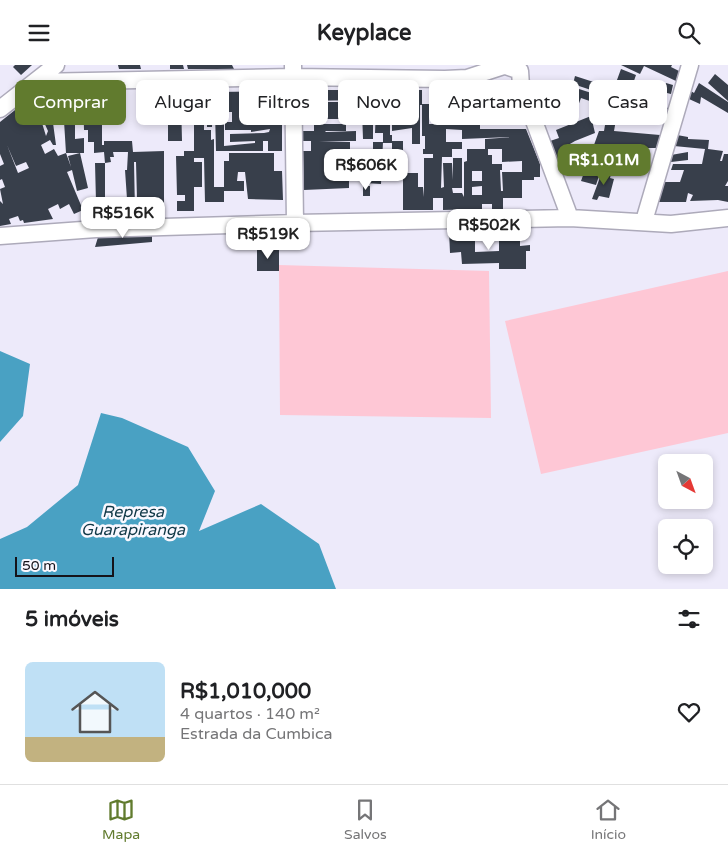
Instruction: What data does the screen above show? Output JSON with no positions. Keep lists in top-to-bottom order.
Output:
{
  "water": ["Represa Guarapiranga"],
  "scale_bar": "50 m",
  "north": "bottom right",
  "page": {
    "header": "Keyplace",
    "chip": [
      "Comprar",
      "Alugar",
      "Filtros",
      "Novo",
      "Apartamento",
      "Casa"
    ],
    "price": [
      "R$1.01M",
      "R$606K",
      "R$516K",
      "R$502K",
      "R$519K"
    ],
    "scale": "50 m",
    "heading": "5 imóveis",
    "list": [
      {
        "name": "R$1,010,000",
        "note": "4 quartos · 140 m² · Estrada da Cumbica"
      }
    ],
    "tabs": ["Mapa", "Salvos", "Início"]
  }
}
